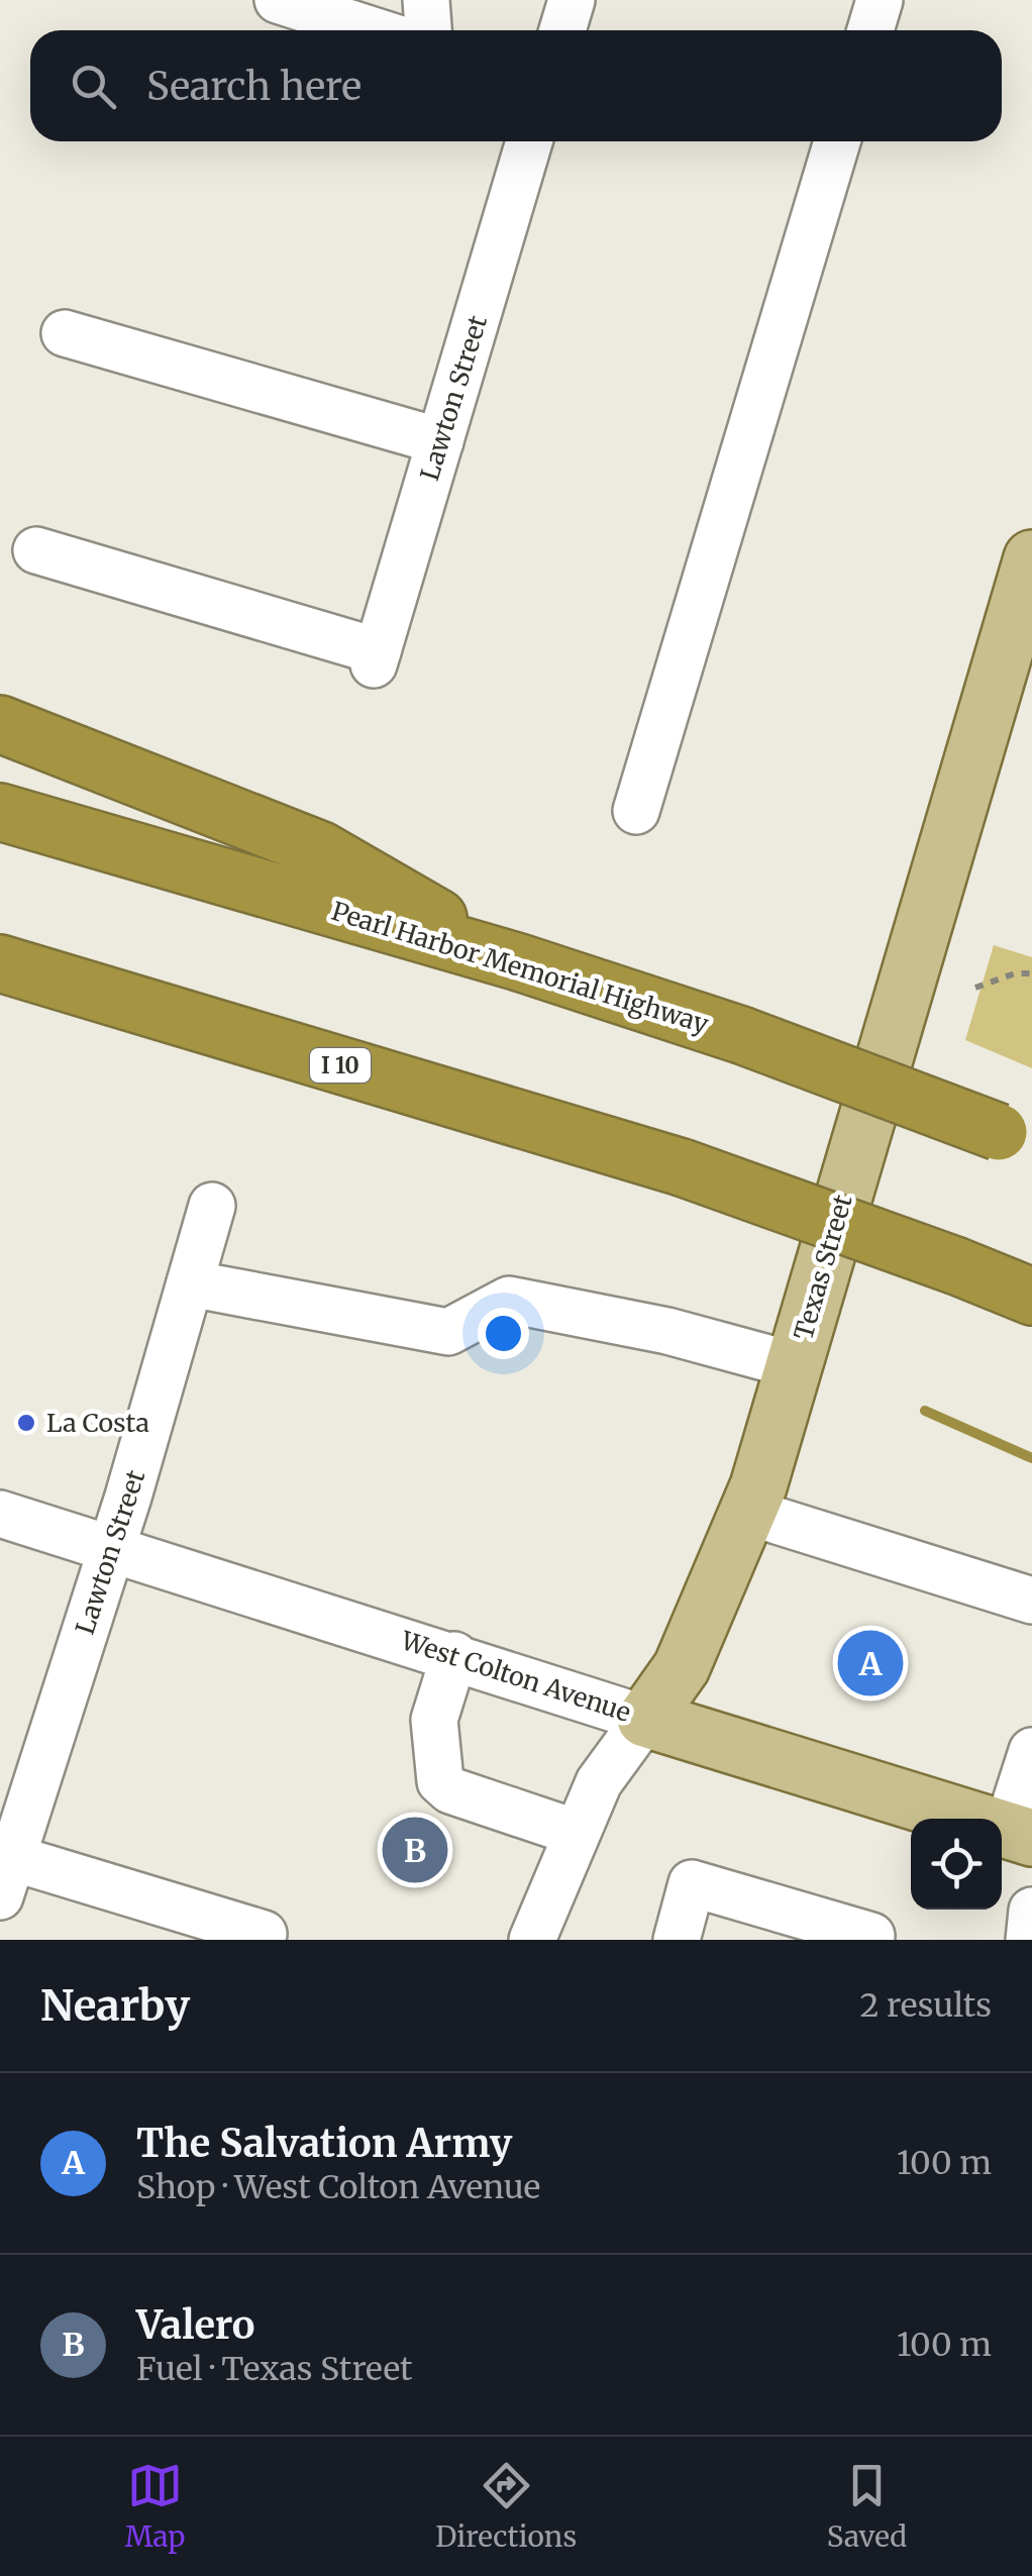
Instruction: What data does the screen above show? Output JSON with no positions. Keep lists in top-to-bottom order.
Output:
{
  "streets": {
    "highway": ["Pearl Harbor Memorial Highway", "I 10"],
    "main road": ["Texas Street", "West Colton Avenue"],
    "street": ["Lawton Street"]
  },
  "crossings": [
    ["Lawton Street", "West Colton Avenue"],
    ["Texas Street", "West Colton Avenue"]
  ],
  "places": ["La Costa"],
  "page": {
    "search": "Search here",
    "pins": ["A", "B"],
    "heading": ["Nearby", "2 results"],
    "list": [
      {
        "mark": "A",
        "name": "The Salvation Army",
        "note": "Shop · West Colton Avenue",
        "value": "100 m"
      },
      {
        "mark": "B",
        "name": "Valero",
        "note": "Fuel · Texas Street",
        "value": "100 m"
      }
    ],
    "nav": ["Map", "Directions", "Saved"]
  }
}
